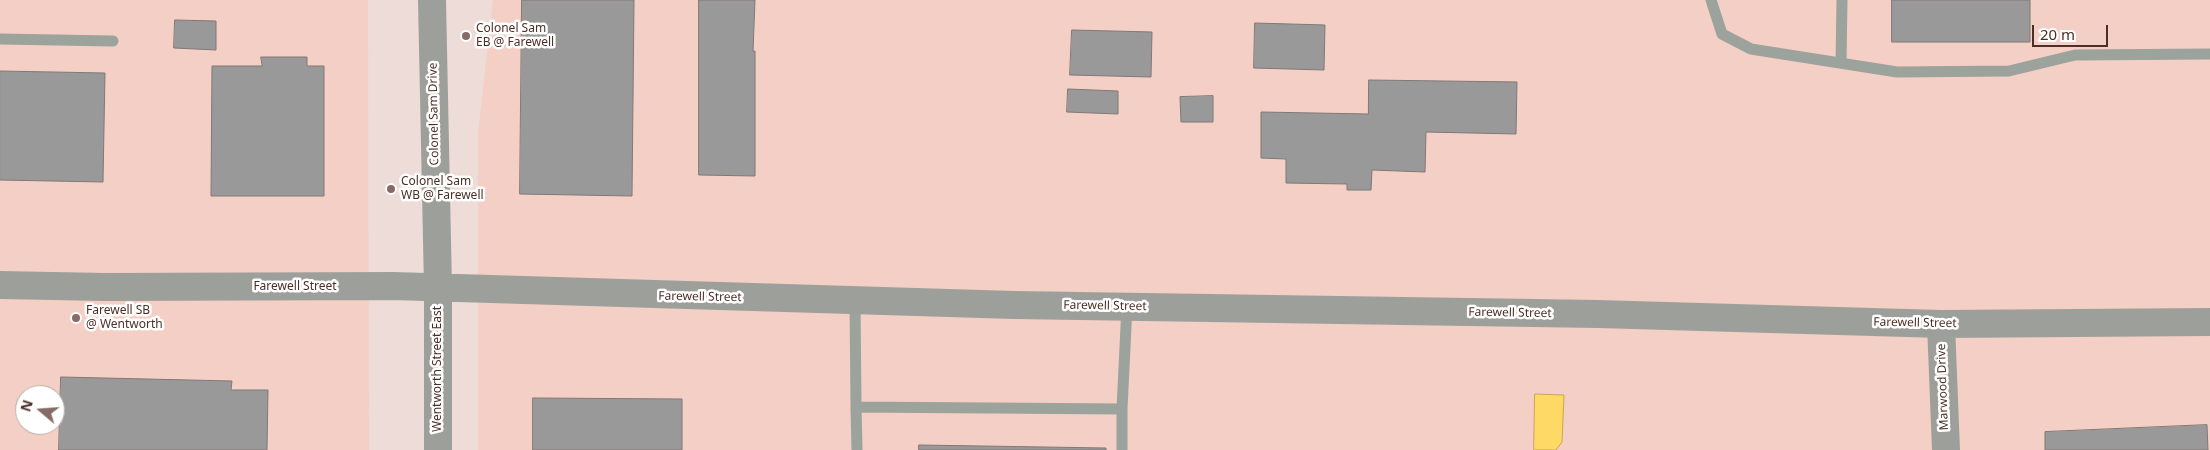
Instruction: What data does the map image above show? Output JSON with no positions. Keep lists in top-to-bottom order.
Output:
{
  "streets": {
    "street": [
      "Colonel Sam Drive",
      "Farewell Street",
      "Wentworth Street East",
      "Marwood Drive"
    ]
  },
  "crossings": [
    ["Colonel Sam Drive", "Farewell Street"],
    ["Colonel Sam Drive", "Wentworth Street East"],
    ["Farewell Street", "Wentworth Street East"],
    ["Farewell Street", "Marwood Drive"]
  ],
  "places": ["Colonel Sam EB @ Farewell", "Colonel Sam WB @ Farewell", "Farewell SB @ Wentworth"],
  "scale_bar": "20 m",
  "north": "left"
}
